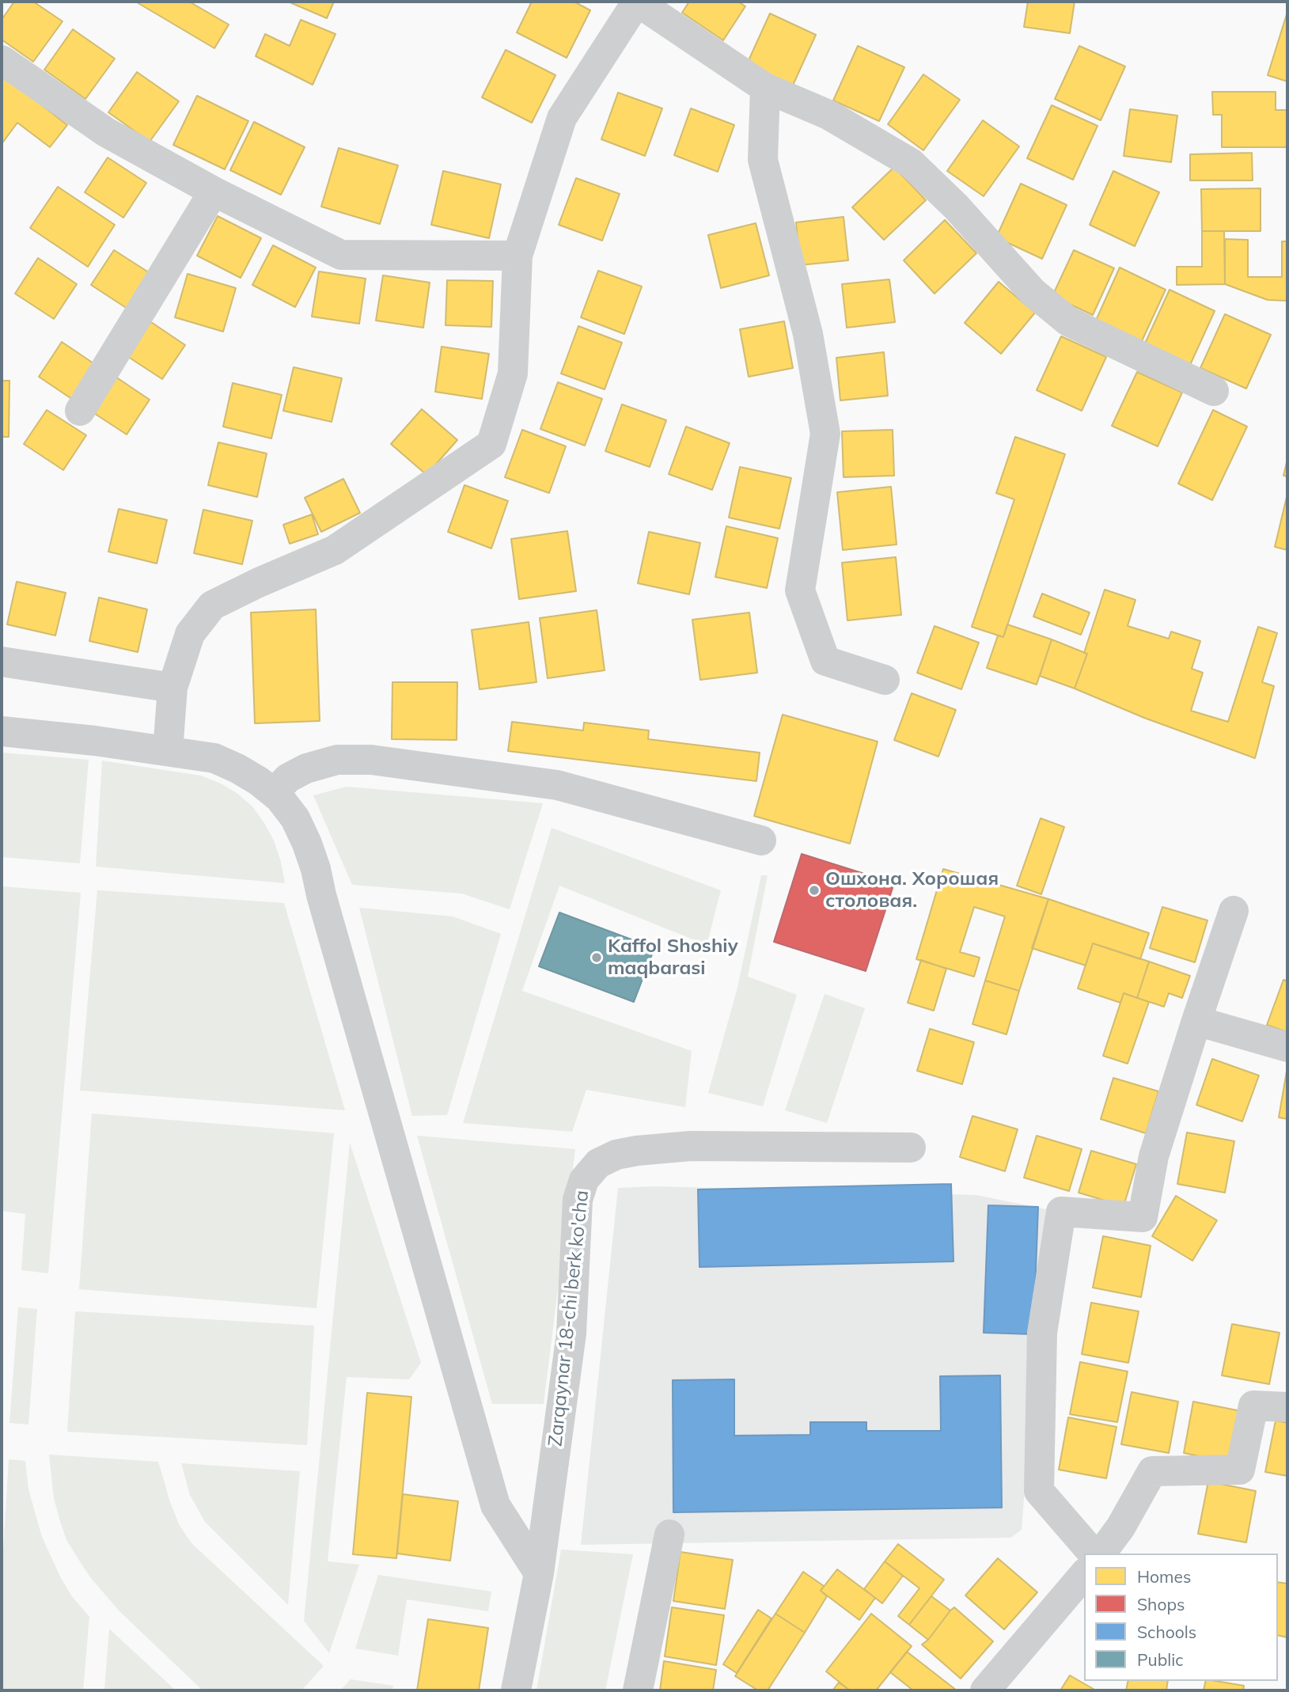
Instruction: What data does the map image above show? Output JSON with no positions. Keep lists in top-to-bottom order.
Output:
{
  "streets": {
    "street": ["Zarqaynar 18-chi berk ko'cha"]
  },
  "places": ["Ошхона. Хорошая столовая.", "Kaffol Shoshiy maqbarasi"],
  "legend": [
    "Homes",
    "Shops",
    "Schools",
    "Public"
  ]
}
